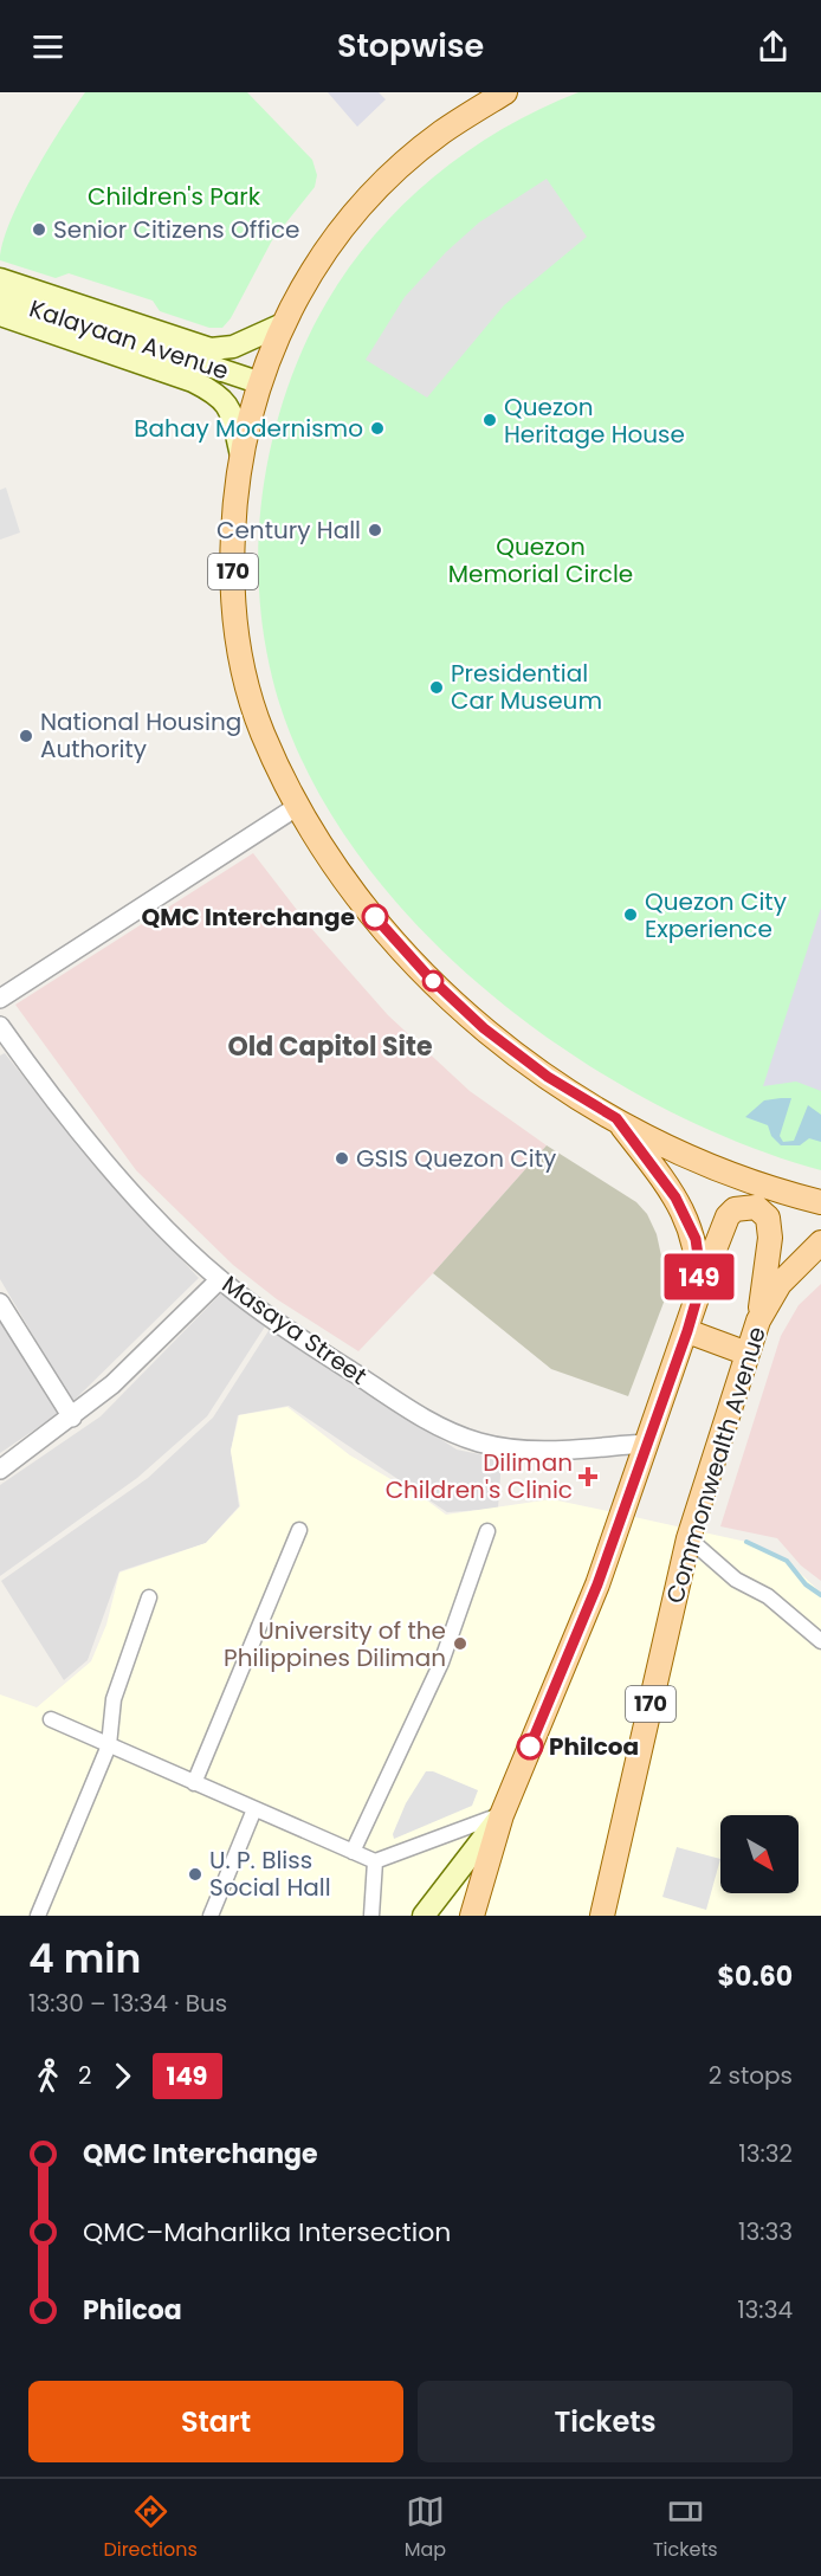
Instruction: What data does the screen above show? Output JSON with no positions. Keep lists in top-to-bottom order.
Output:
{
  "streets": {
    "main road": ["Kalayaan Avenue", "170", "Commonwealth Avenue"],
    "street": ["Masaya Street"]
  },
  "crossings": [
    ["Kalayaan Avenue", "170"],
    ["170", "Masaya Street"]
  ],
  "districts": ["Old Capitol Site"],
  "parks": ["Children's Park", "Quezon Memorial Circle"],
  "places": {
    "other": [
      "Senior Citizens Office",
      "Quezon Heritage House",
      "Bahay Modernismo",
      "Century Hall",
      "Presidential Car Museum",
      "National Housing Authority",
      "Quezon City Experience",
      "QMC Interchange",
      "GSIS Quezon City",
      "University of the Philippines Diliman",
      "Philcoa",
      "U. P. Bliss Social Hall"
    ],
    "health": ["Diliman Children's Clinic"]
  },
  "lines": ["bus line 149"],
  "north": "bottom right",
  "page": {
    "header": "Stopwise",
    "on_map": "149",
    "heading": ["4 min", "13:30 – 13:34 · Bus", "$0.60"],
    "legs": ["2", "149", "2 stops"],
    "list": [
      {
        "name": "QMC Interchange",
        "value": "13:32"
      },
      {
        "name": "QMC–Maharlika Intersection",
        "value": "13:33"
      },
      {
        "name": "Philcoa",
        "value": "13:34"
      }
    ],
    "buttons": ["Start", "Tickets"],
    "tabs": ["Directions", "Map", "Tickets"]
  }
}
